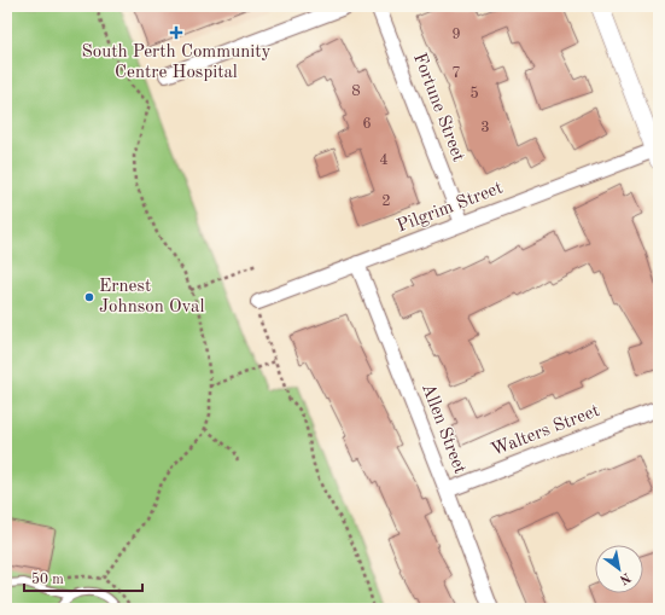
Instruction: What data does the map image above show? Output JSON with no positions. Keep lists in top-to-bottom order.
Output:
{
  "streets": {
    "street": [
      "Fortune Street",
      "Pilgrim Street",
      "Allen Street",
      "Walters Street"
    ]
  },
  "crossings": [
    ["Fortune Street", "Pilgrim Street"],
    ["Pilgrim Street", "Allen Street"],
    ["Allen Street", "Walters Street"]
  ],
  "places": {
    "health": ["South Perth Community Centre Hospital"],
    "other": ["Ernest Johnson Oval"]
  },
  "house_numbers": [
    "9",
    "7",
    "8",
    "5",
    "6",
    "3",
    "4",
    "2"
  ],
  "scale_bar": "50 m",
  "north": "bottom right"
}
